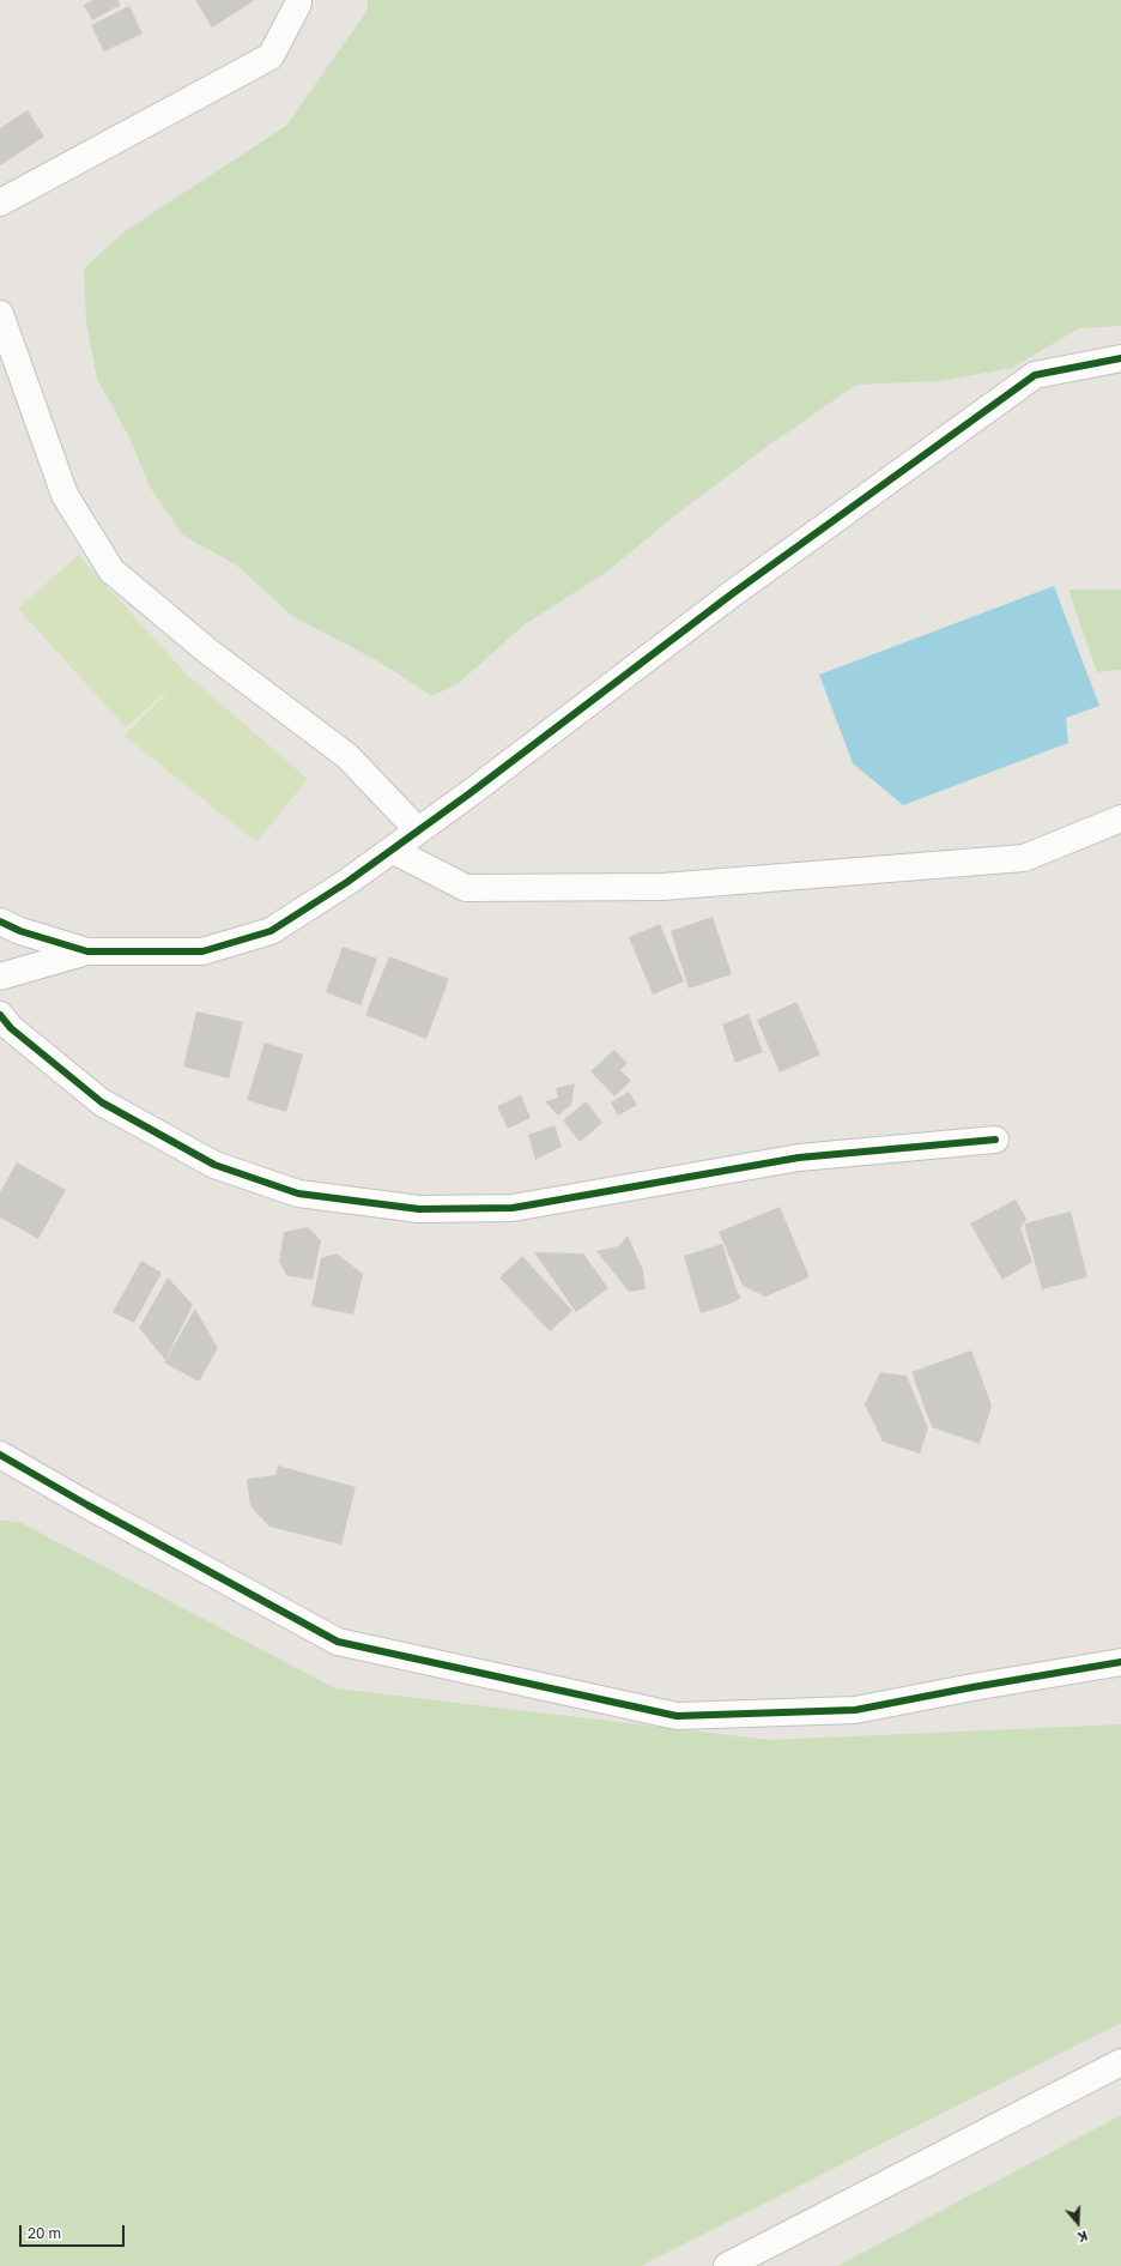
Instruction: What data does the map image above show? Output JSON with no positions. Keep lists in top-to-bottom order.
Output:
{
  "scale_bar": "20 m",
  "north": "bottom"
}
